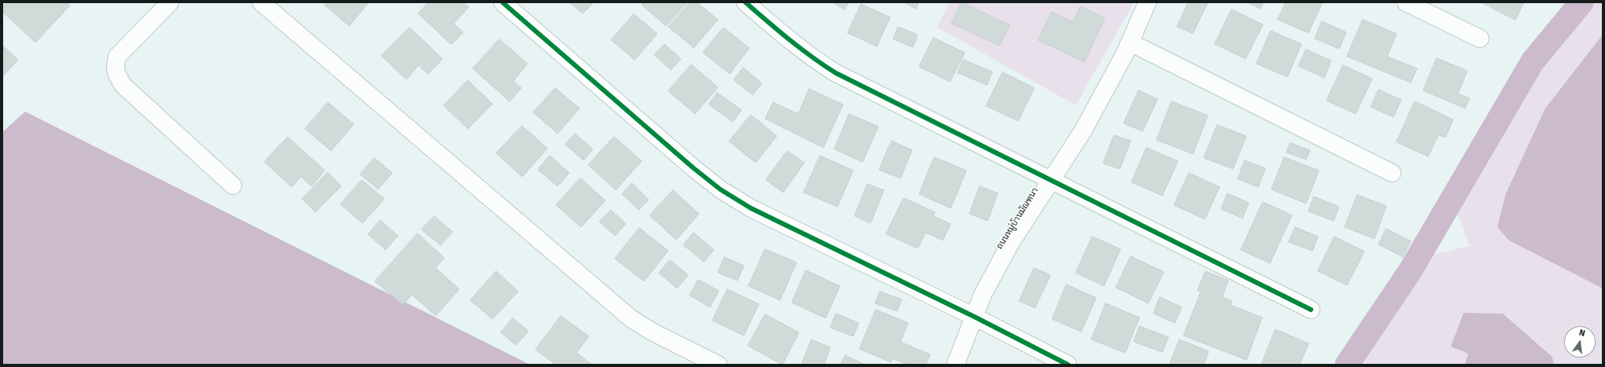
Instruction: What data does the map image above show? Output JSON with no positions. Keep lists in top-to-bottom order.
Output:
{
  "streets": {
    "street": ["ถนนหมู่บ้านมัณฑนา"]
  },
  "north": "top"
}
